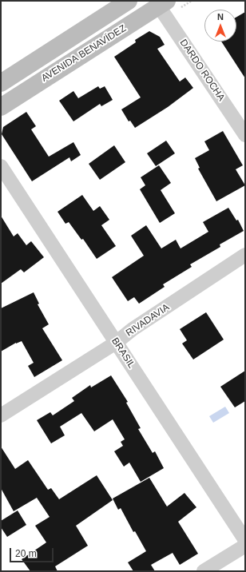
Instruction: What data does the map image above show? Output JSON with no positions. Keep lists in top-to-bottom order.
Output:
{
  "streets": {
    "main road": ["AVENIDA BENAVÍDEZ"],
    "street": ["DARDO ROCHA", "RIVADAVIA", "BRASIL"]
  },
  "crossings": [
    ["AVENIDA BENAVÍDEZ", "DARDO ROCHA"],
    ["RIVADAVIA", "BRASIL"]
  ],
  "scale_bar": "20 m",
  "north": "top"
}
